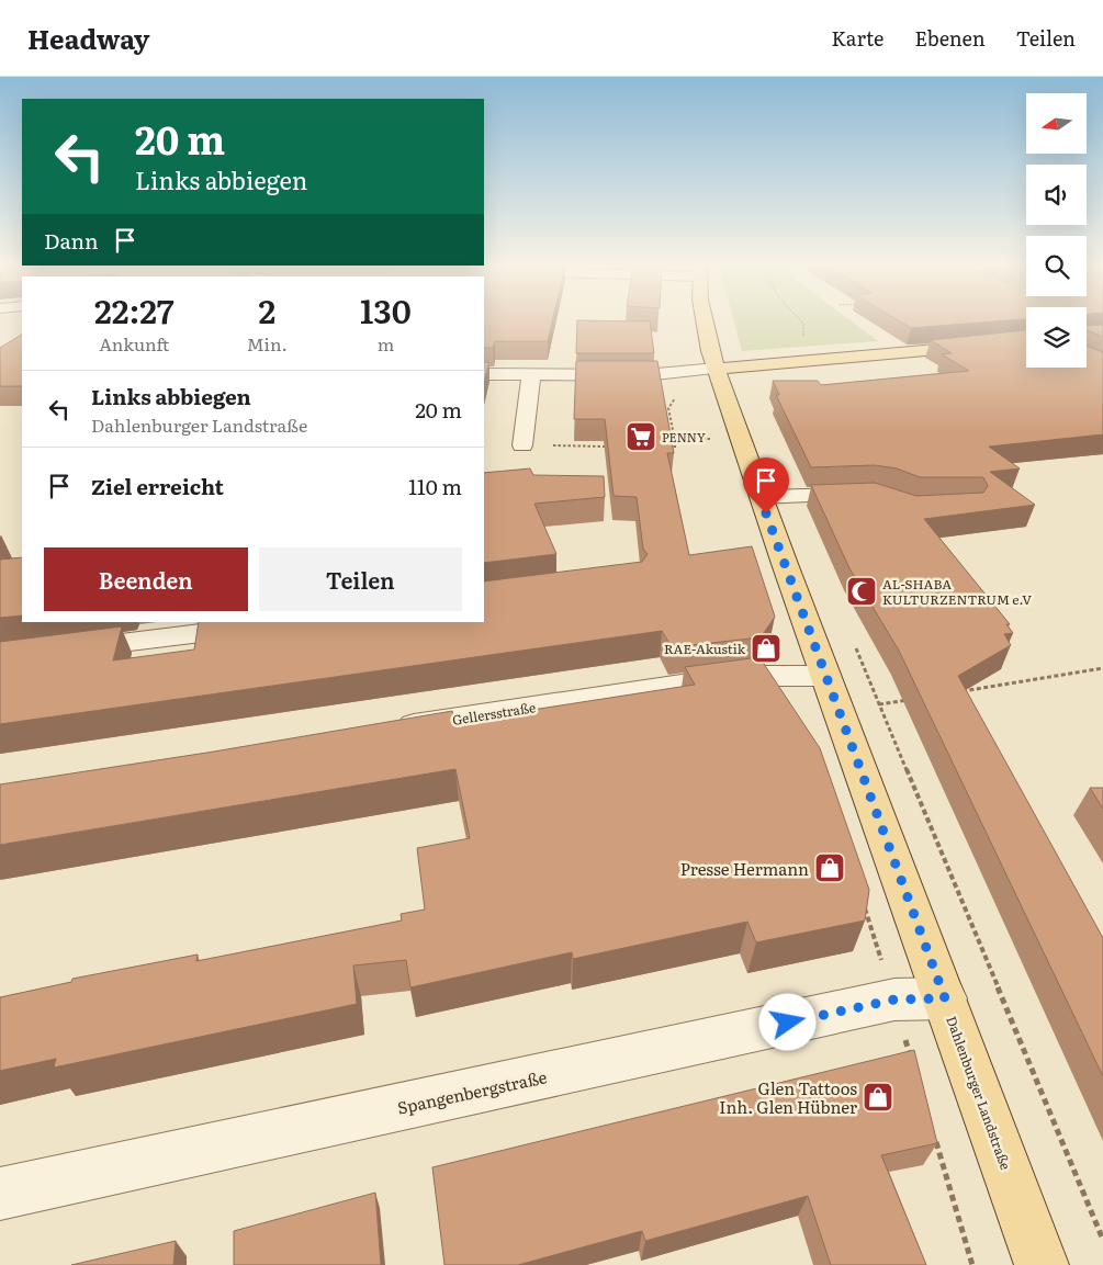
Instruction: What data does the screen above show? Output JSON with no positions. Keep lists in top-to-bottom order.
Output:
{
  "streets": {
    "main road": ["Dahlenburger Landstraße"],
    "street": ["Gellersstraße", "Spangenbergstraße"]
  },
  "crossings": [
    ["Gellersstraße", "Dahlenburger Landstraße"],
    ["Spangenbergstraße", "Dahlenburger Landstraße"]
  ],
  "places": {
    "supermarket": ["PENNY"],
    "mosque": ["AL-SHABA KULTURZENTRUM e.V"],
    "shop": ["RAE-Akustik", "Presse Hermann", "Glen Tattoos Inh. Glen Hübner"]
  },
  "north": "left",
  "page": {
    "header": "Headway",
    "nav": ["Karte", "Ebenen", "Teilen"],
    "turn": ["20 m", "Links abbiegen"],
    "then": "Dann",
    "eta": [
      "22:27",
      "Ankunft",
      "2",
      "Min.",
      "130",
      "m"
    ],
    "list": [
      {
        "name": "Links abbiegen",
        "note": "Dahlenburger Landstraße",
        "value": "20 m"
      },
      {
        "name": "Ziel erreicht",
        "value": "110 m"
      }
    ],
    "buttons": ["Beenden", "Teilen"]
  }
}
